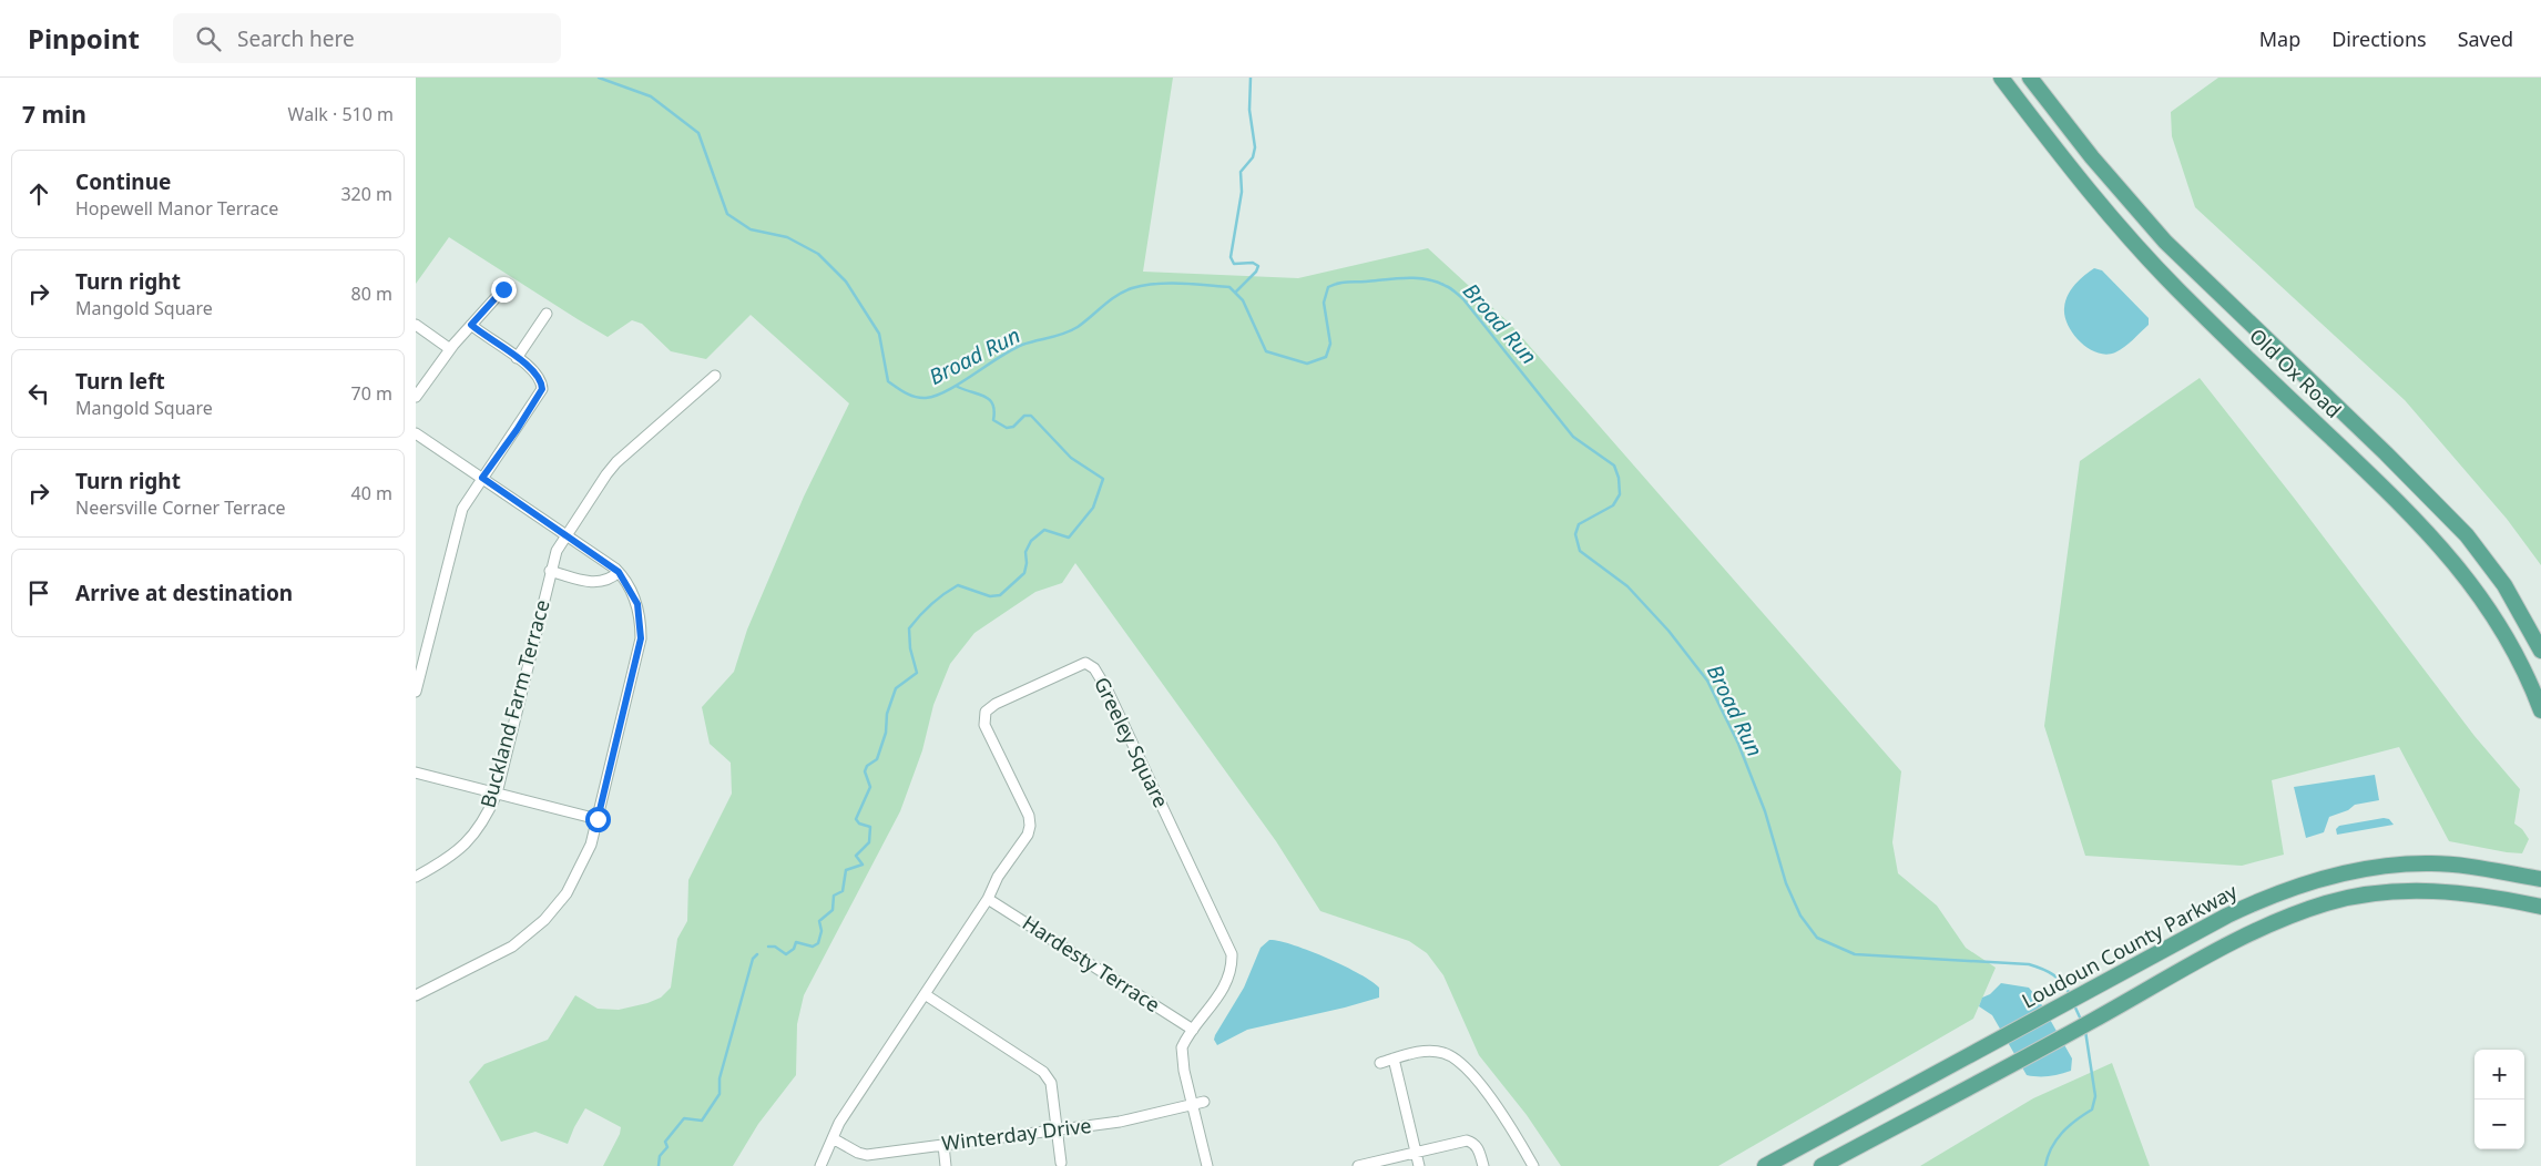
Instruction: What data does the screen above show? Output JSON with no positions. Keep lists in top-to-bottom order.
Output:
{
  "streets": {
    "main road": ["Old Ox Road", "Loudoun County Parkway"],
    "street": [
      "Buckland Farm Terrace",
      "Greeley Square",
      "Hardesty Terrace",
      "Winterday Drive"
    ]
  },
  "crossings": [
    ["Greeley Square", "Hardesty Terrace"],
    ["Greeley Square", "Winterday Drive"]
  ],
  "water": ["Broad Run"],
  "page": {
    "header": "Pinpoint",
    "search": "Search here",
    "nav": ["Map", "Directions", "Saved"],
    "heading": ["7 min", "Walk · 510 m"],
    "list": [
      ["Continue", "Hopewell Manor Terrace", "320 m"],
      ["Turn right", "Mangold Square", "80 m"],
      ["Turn left", "Mangold Square", "70 m"],
      ["Turn right", "Neersville Corner Terrace", "40 m"],
      "Arrive at destination"
    ],
    "map_buttons": ["+", "−"]
  }
}
